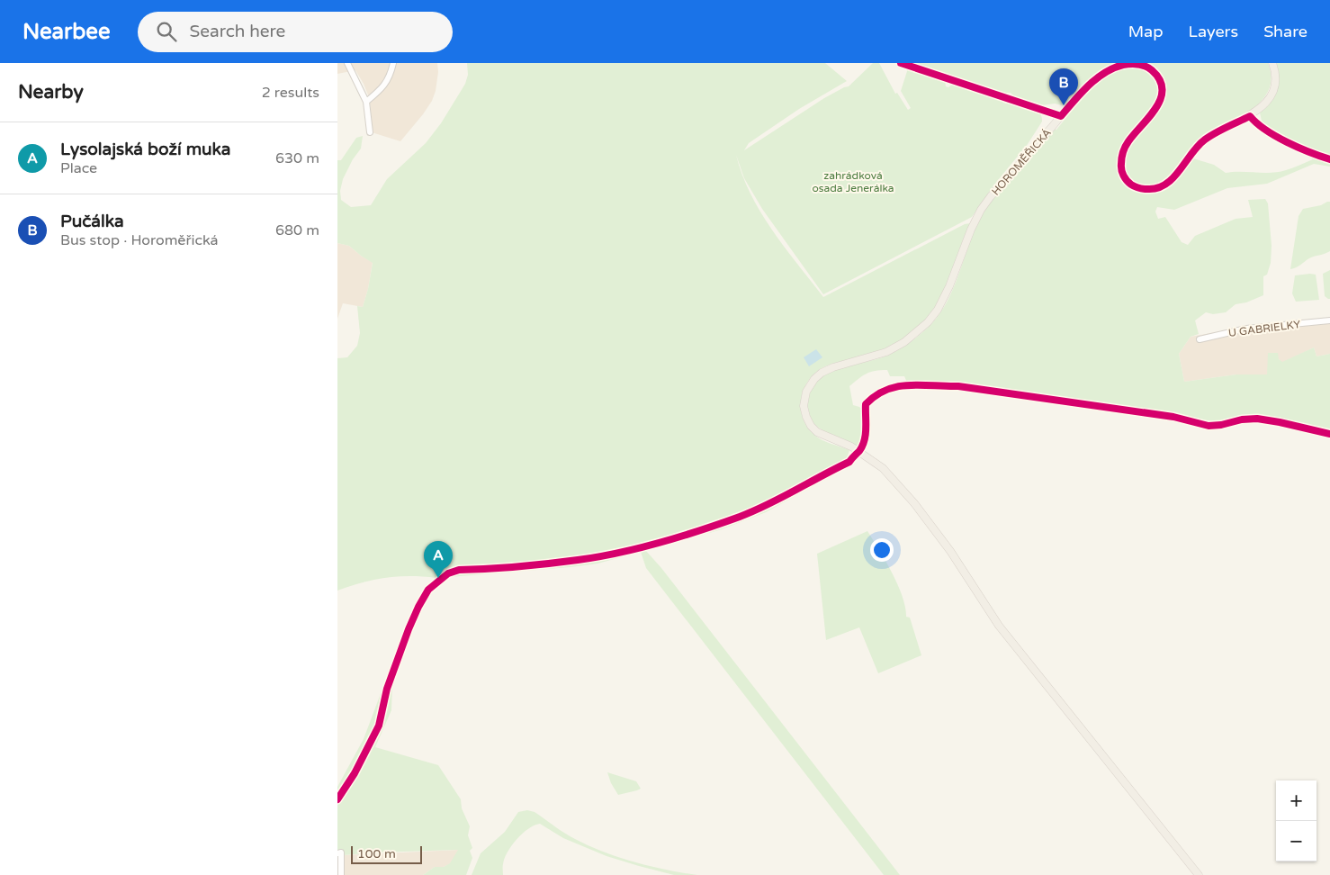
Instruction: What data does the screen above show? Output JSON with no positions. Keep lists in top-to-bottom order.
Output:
{
  "streets": {
    "main road": ["HOROMĚŘICKÁ"],
    "street": ["U GABRIELKY"]
  },
  "parks": ["zahrádková osada Jenerálka"],
  "scale_bar": "100 m",
  "page": {
    "header": "Nearbee",
    "search": "Search here",
    "nav": ["Map", "Layers", "Share"],
    "heading": ["Nearby", "2 results"],
    "pins": ["B", "A"],
    "list": [
      {
        "mark": "A",
        "name": "Lysolajská boží muka",
        "note": "Place",
        "value": "630 m"
      },
      {
        "mark": "B",
        "name": "Pučálka",
        "note": "Bus stop · Horoměřická",
        "value": "680 m"
      }
    ],
    "map_buttons": ["+", "−"],
    "scale": "100 m"
  }
}
